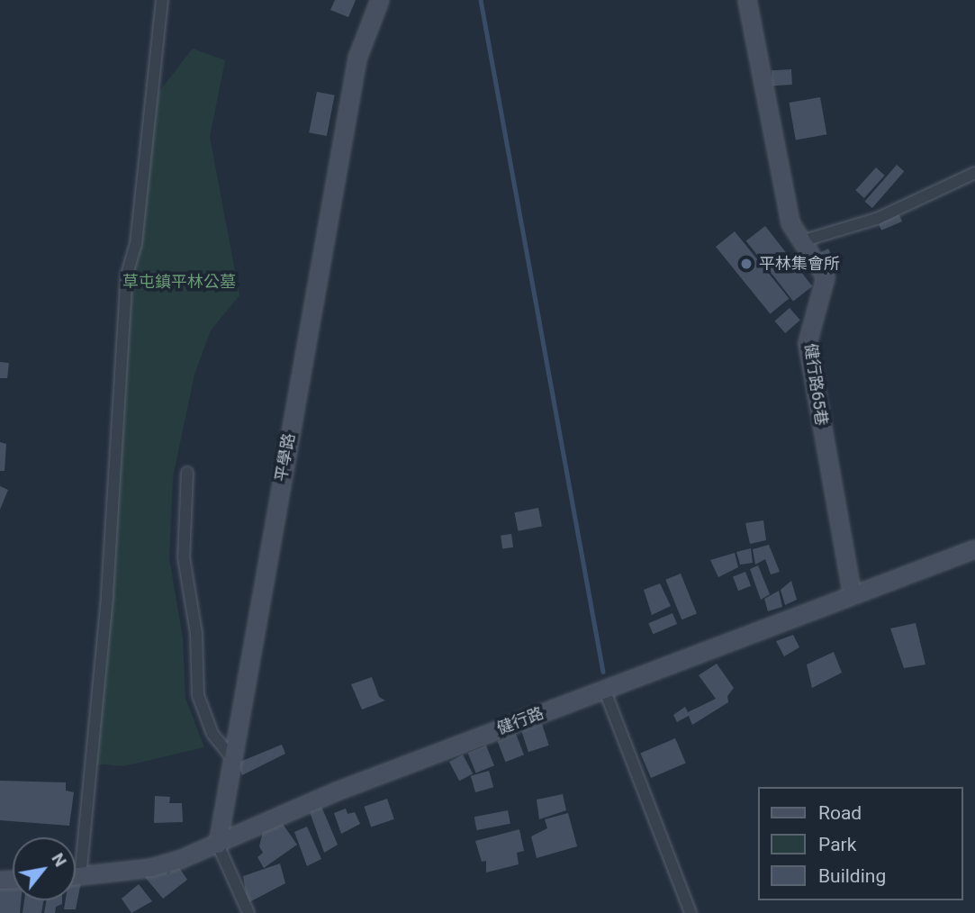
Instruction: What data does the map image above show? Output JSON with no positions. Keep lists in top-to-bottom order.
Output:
{
  "streets": {
    "street": ["健行路65巷", "平學路", "健行路"]
  },
  "crossings": [
    ["健行路65巷", "健行路"],
    ["平學路", "健行路"]
  ],
  "parks": ["草屯鎮平林公墓"],
  "places": ["平林集會所"],
  "legend": ["Road", "Park", "Building"],
  "north": "top right"
}
